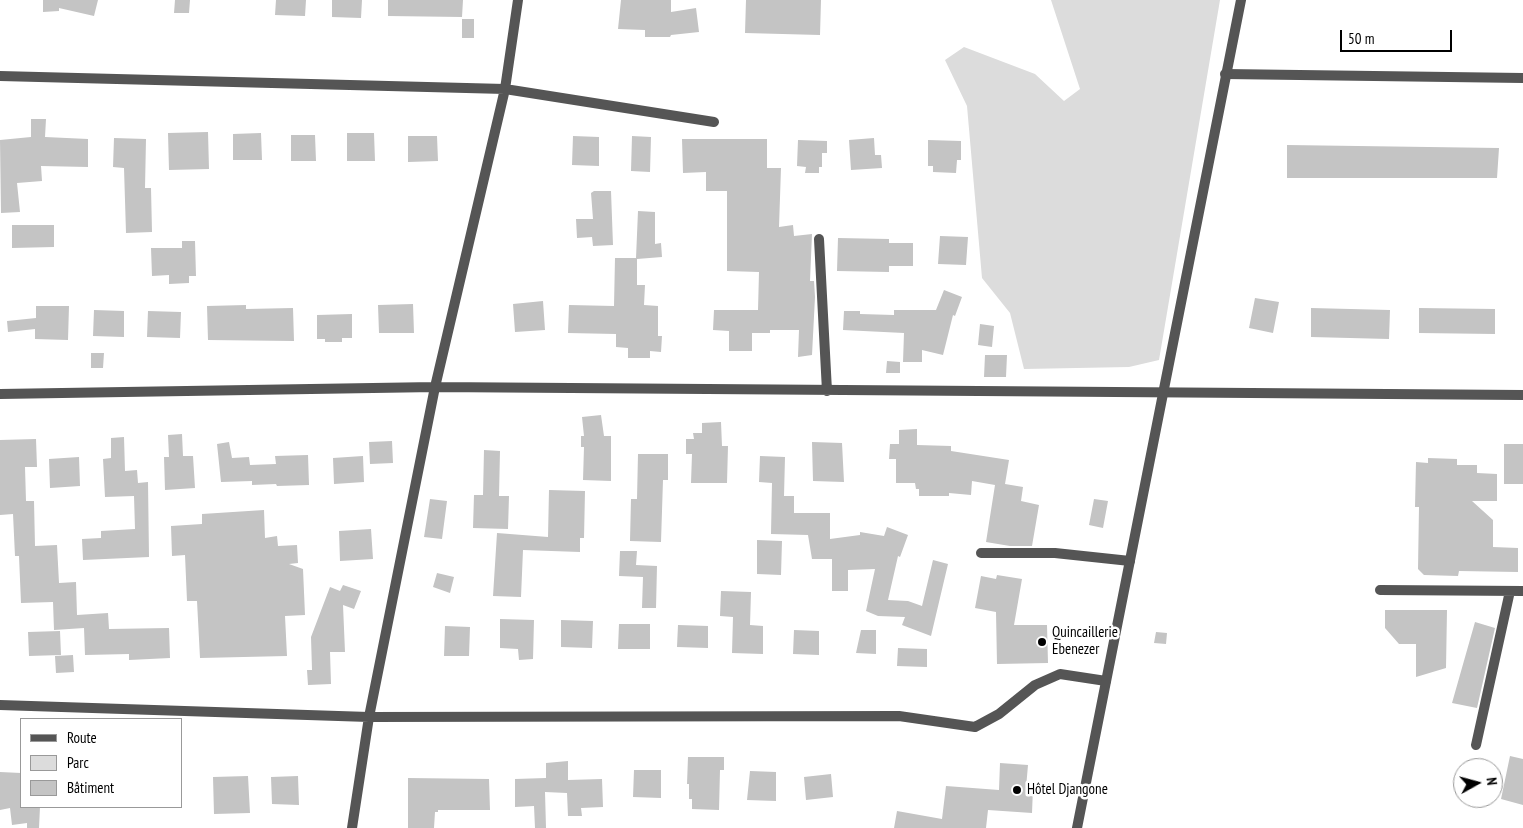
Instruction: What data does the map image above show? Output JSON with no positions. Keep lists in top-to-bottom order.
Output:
{
  "places": ["Quincaillerie Ebenezer", "Hôtel Djangone"],
  "legend": ["Route", "Parc", "Bâtiment"],
  "scale_bar": "50 m",
  "north": "right"
}
